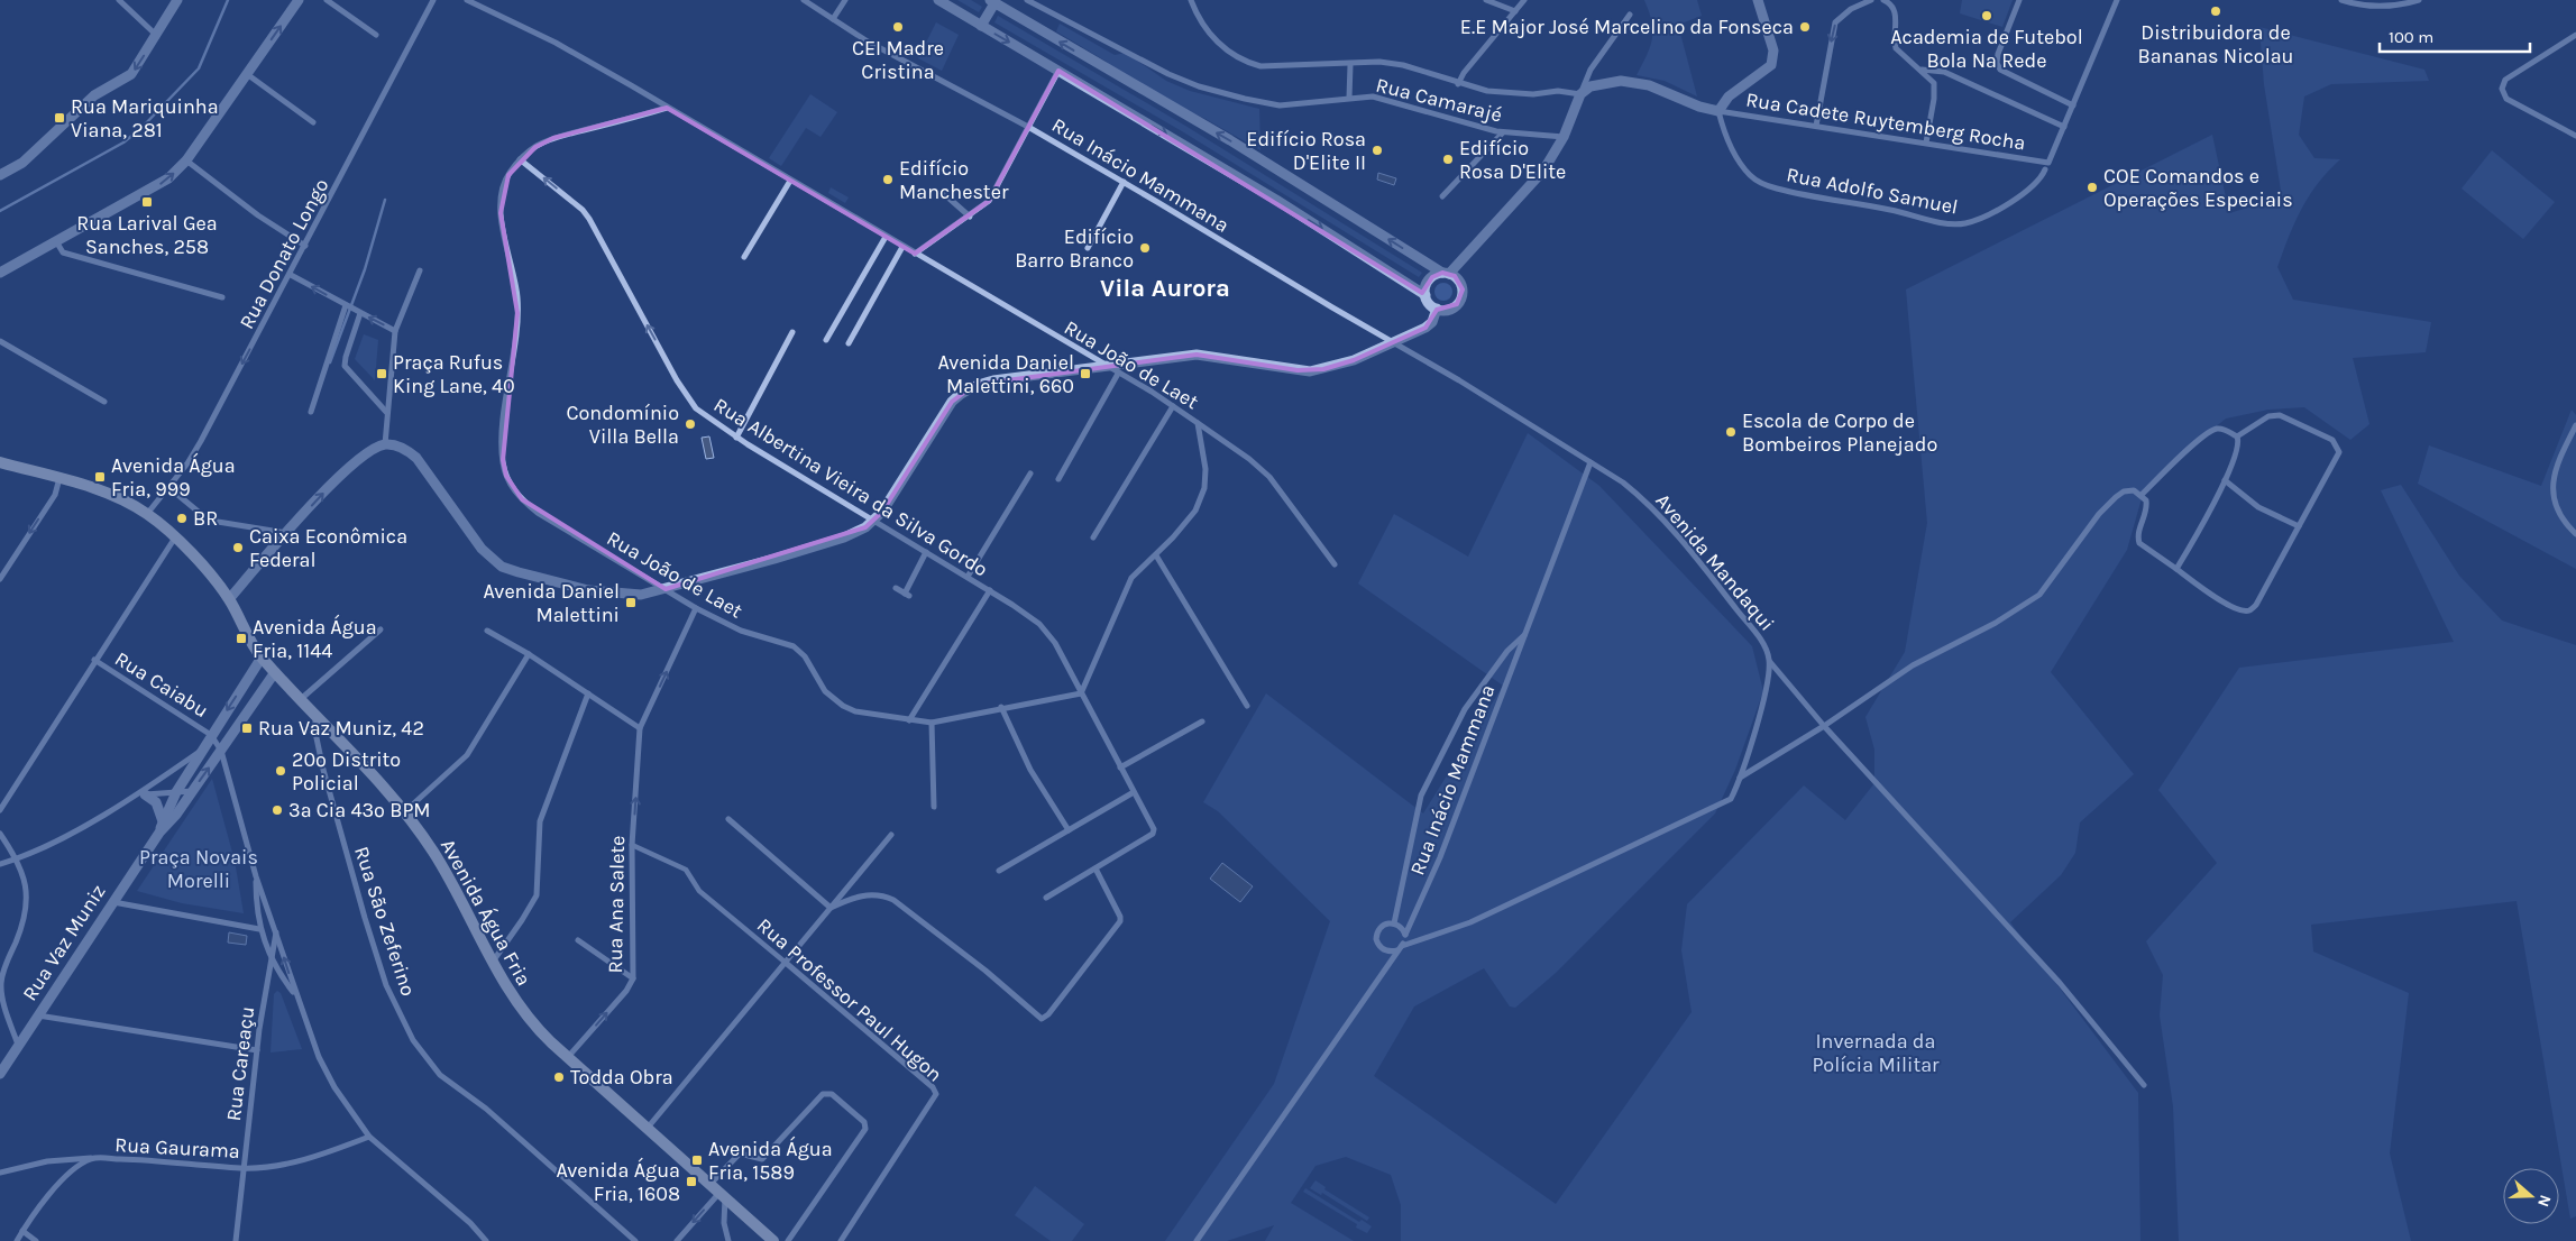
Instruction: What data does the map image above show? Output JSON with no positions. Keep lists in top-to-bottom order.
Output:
{
  "streets": {
    "main road": ["Avenida Água Fria"],
    "street": [
      "Rua Camarajé",
      "Rua Cadete Ruytemberg Rocha",
      "Rua Inácio Mammana",
      "Rua Adolfo Samuel",
      "Rua Donato Longo",
      "Rua João de Laet",
      "Rua Albertina Vieira da Silva Gordo",
      "Avenida Mandaqui",
      "Rua Caiabu",
      "Rua Ana Salete",
      "Rua São Zeferino",
      "Rua Vaz Muniz",
      "Rua Professor Paul Hugon",
      "Rua Careaçu",
      "Rua Gaurama"
    ]
  },
  "crossings": [
    ["Rua Cadete Ruytemberg Rocha", "Rua Adolfo Samuel"],
    ["Rua Inácio Mammana", "Avenida Mandaqui"],
    ["Rua Donato Longo", "Avenida Água Fria"],
    ["Rua João de Laet", "Rua Albertina Vieira da Silva Gordo"],
    ["Rua Caiabu", "Rua Vaz Muniz"],
    ["Rua Ana Salete", "Avenida Água Fria"],
    ["Rua Ana Salete", "Rua Professor Paul Hugon"],
    ["Avenida Água Fria", "Rua São Zeferino"],
    ["Avenida Água Fria", "Rua Vaz Muniz"],
    ["Rua Careaçu", "Rua Gaurama"]
  ],
  "one_way": ["Rua Donato Longo", "Rua Ana Salete"],
  "districts": ["Vila Aurora"],
  "parks": ["Praça Novais Morelli", "Invernada da Polícia Militar"],
  "places": {
    "other": [
      "Distribuidora de Bananas Nicolau",
      "Academia de Futebol Bola Na Rede",
      "CEI Madre Cristina",
      "E.E Major José Marcelino da Fonseca",
      "Edifício Rosa D'Elite II",
      "Edifício Rosa D'Elite",
      "Edifício Manchester",
      "COE Comandos e Operações Especiais",
      "Edifício Barro Branco",
      "Condomínio Villa Bella",
      "Escola de Corpo de Bombeiros Planejado",
      "BR",
      "Caixa Econômica Federal",
      "20º Distrito Policial",
      "3ª Cia 43º BPM",
      "Todda Obra"
    ],
    "transit": [
      "Rua Mariquinha Viana, 281",
      "Rua Larival Gea Sanches, 258",
      "Praça Rufus King Lane, 40",
      "Avenida Daniel Malettini, 660",
      "Avenida Água Fria, 999",
      "Avenida Daniel Malettini",
      "Avenida Água Fria, 1144",
      "Rua Vaz Muniz, 42",
      "Avenida Água Fria, 1589",
      "Avenida Água Fria, 1608"
    ]
  },
  "scale_bar": "100 m",
  "north": "right"
}
